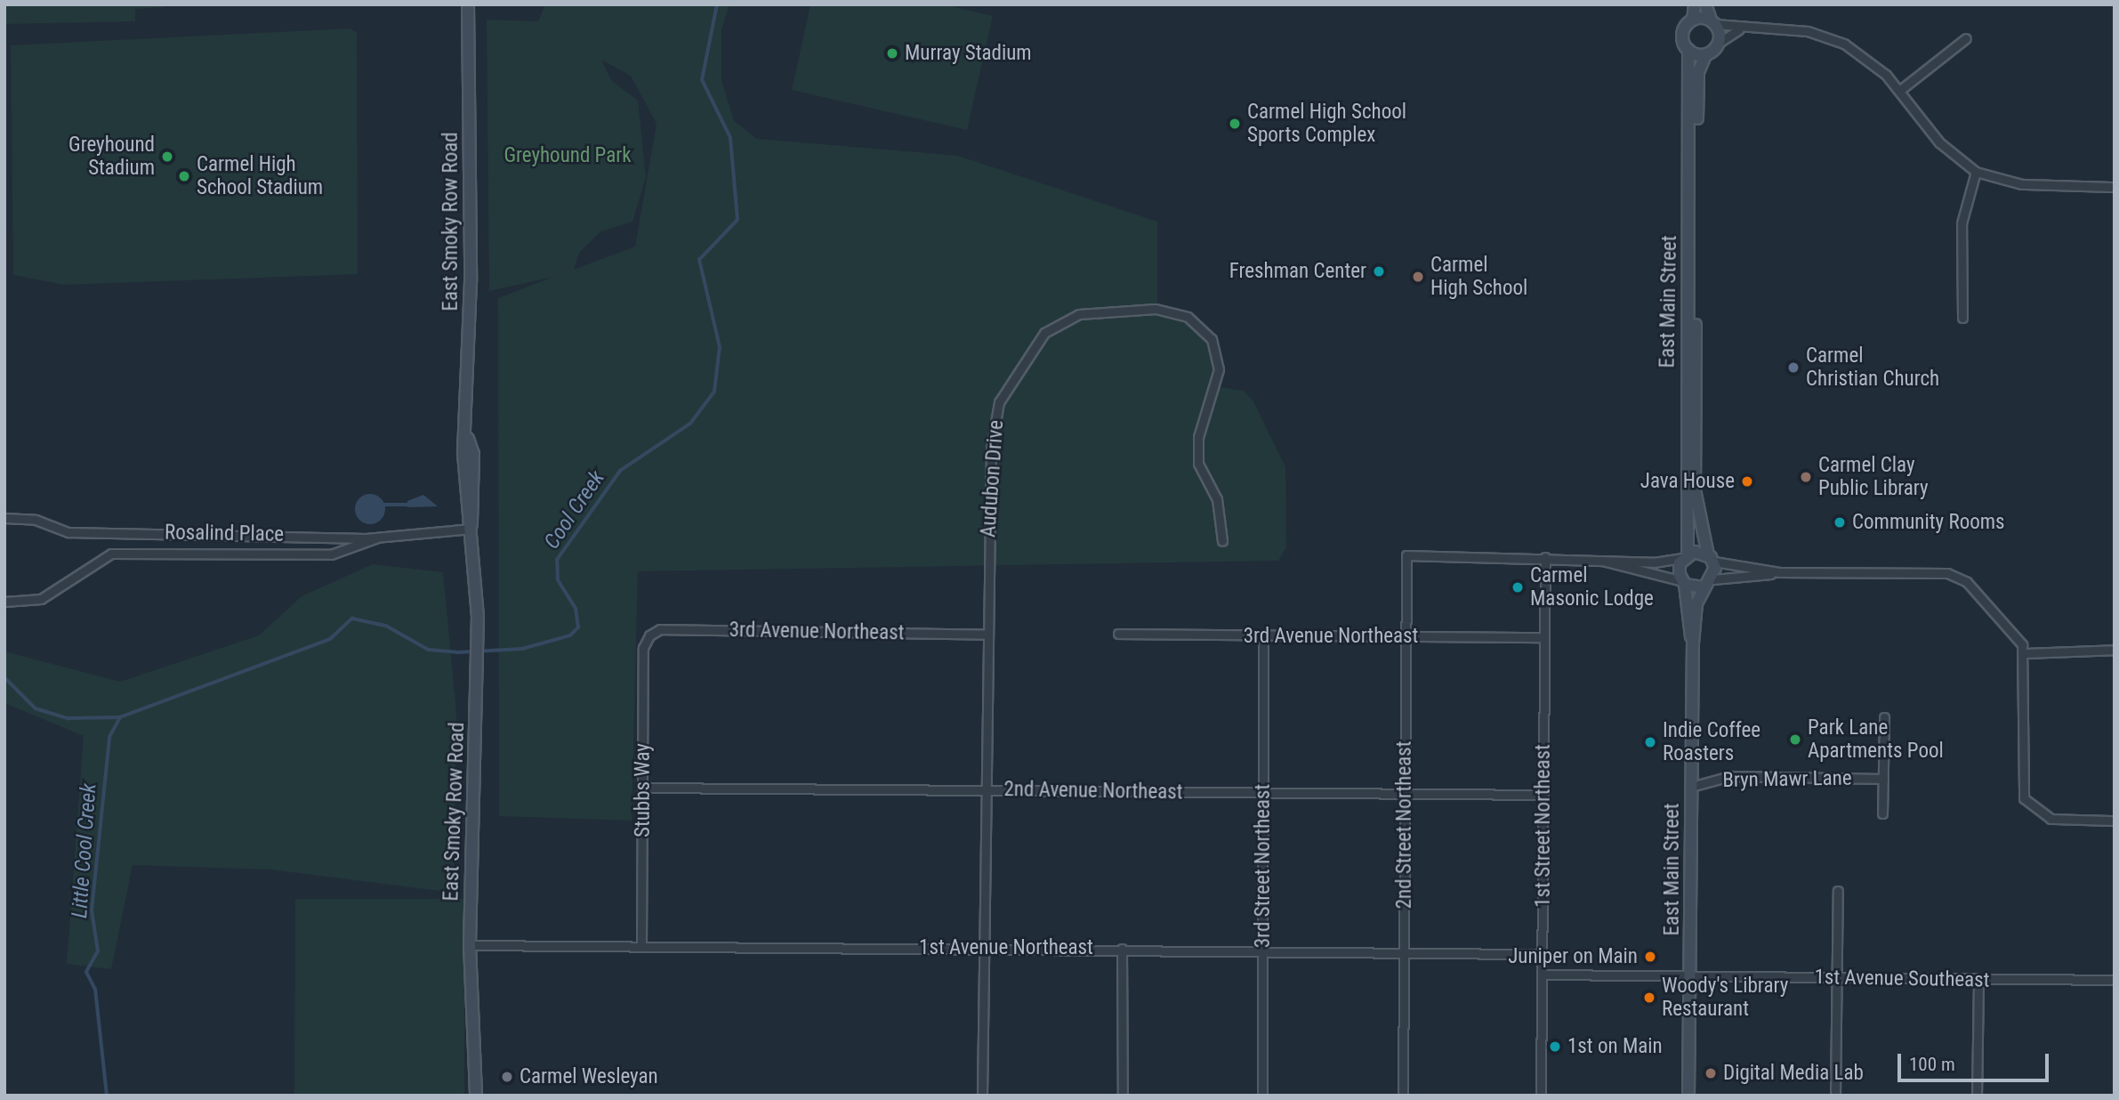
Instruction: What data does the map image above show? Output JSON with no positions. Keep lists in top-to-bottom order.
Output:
{
  "streets": {
    "main road": ["East Smoky Row Road", "East Main Street"],
    "street": [
      "Audubon Drive",
      "Rosalind Place",
      "3rd Avenue Northeast",
      "Bryn Mawr Lane",
      "Stubbs Way",
      "2nd Avenue Northeast",
      "2nd Street Northeast",
      "1st Street Northeast",
      "3rd Street Northeast",
      "1st Avenue Northeast",
      "1st Avenue Southeast"
    ]
  },
  "crossings": [
    ["East Smoky Row Road", "Rosalind Place"],
    ["East Smoky Row Road", "1st Avenue Northeast"],
    ["East Main Street", "Bryn Mawr Lane"],
    ["East Main Street", "1st Avenue Southeast"],
    ["Audubon Drive", "3rd Avenue Northeast"],
    ["Audubon Drive", "2nd Avenue Northeast"],
    ["Audubon Drive", "1st Avenue Northeast"],
    ["3rd Avenue Northeast", "Stubbs Way"],
    ["3rd Avenue Northeast", "2nd Street Northeast"],
    ["3rd Avenue Northeast", "1st Street Northeast"],
    ["3rd Avenue Northeast", "3rd Street Northeast"],
    ["Stubbs Way", "2nd Avenue Northeast"],
    ["Stubbs Way", "1st Avenue Northeast"],
    ["2nd Avenue Northeast", "2nd Street Northeast"],
    ["2nd Avenue Northeast", "1st Street Northeast"],
    ["2nd Avenue Northeast", "3rd Street Northeast"],
    ["2nd Street Northeast", "1st Street Northeast"],
    ["2nd Street Northeast", "1st Avenue Northeast"],
    ["1st Street Northeast", "1st Avenue Northeast"],
    ["3rd Street Northeast", "1st Avenue Northeast"]
  ],
  "water": ["Cool Creek", "Little Cool Creek"],
  "parks": ["Greyhound Park"],
  "places": [
    "Murray Stadium",
    "Carmel High School Sports Complex",
    "Greyhound Stadium",
    "Carmel High School Stadium",
    "Freshman Center",
    "Carmel High School",
    "Carmel Christian Church",
    "Carmel Clay Public Library",
    "Java House",
    "Community Rooms",
    "Carmel Masonic Lodge",
    "Park Lane Apartments Pool",
    "Indie Coffee Roasters",
    "Juniper on Main",
    "Woody's Library Restaurant",
    "1st on Main",
    "Digital Media Lab",
    "Carmel Wesleyan"
  ],
  "scale_bar": "100 m"
}
